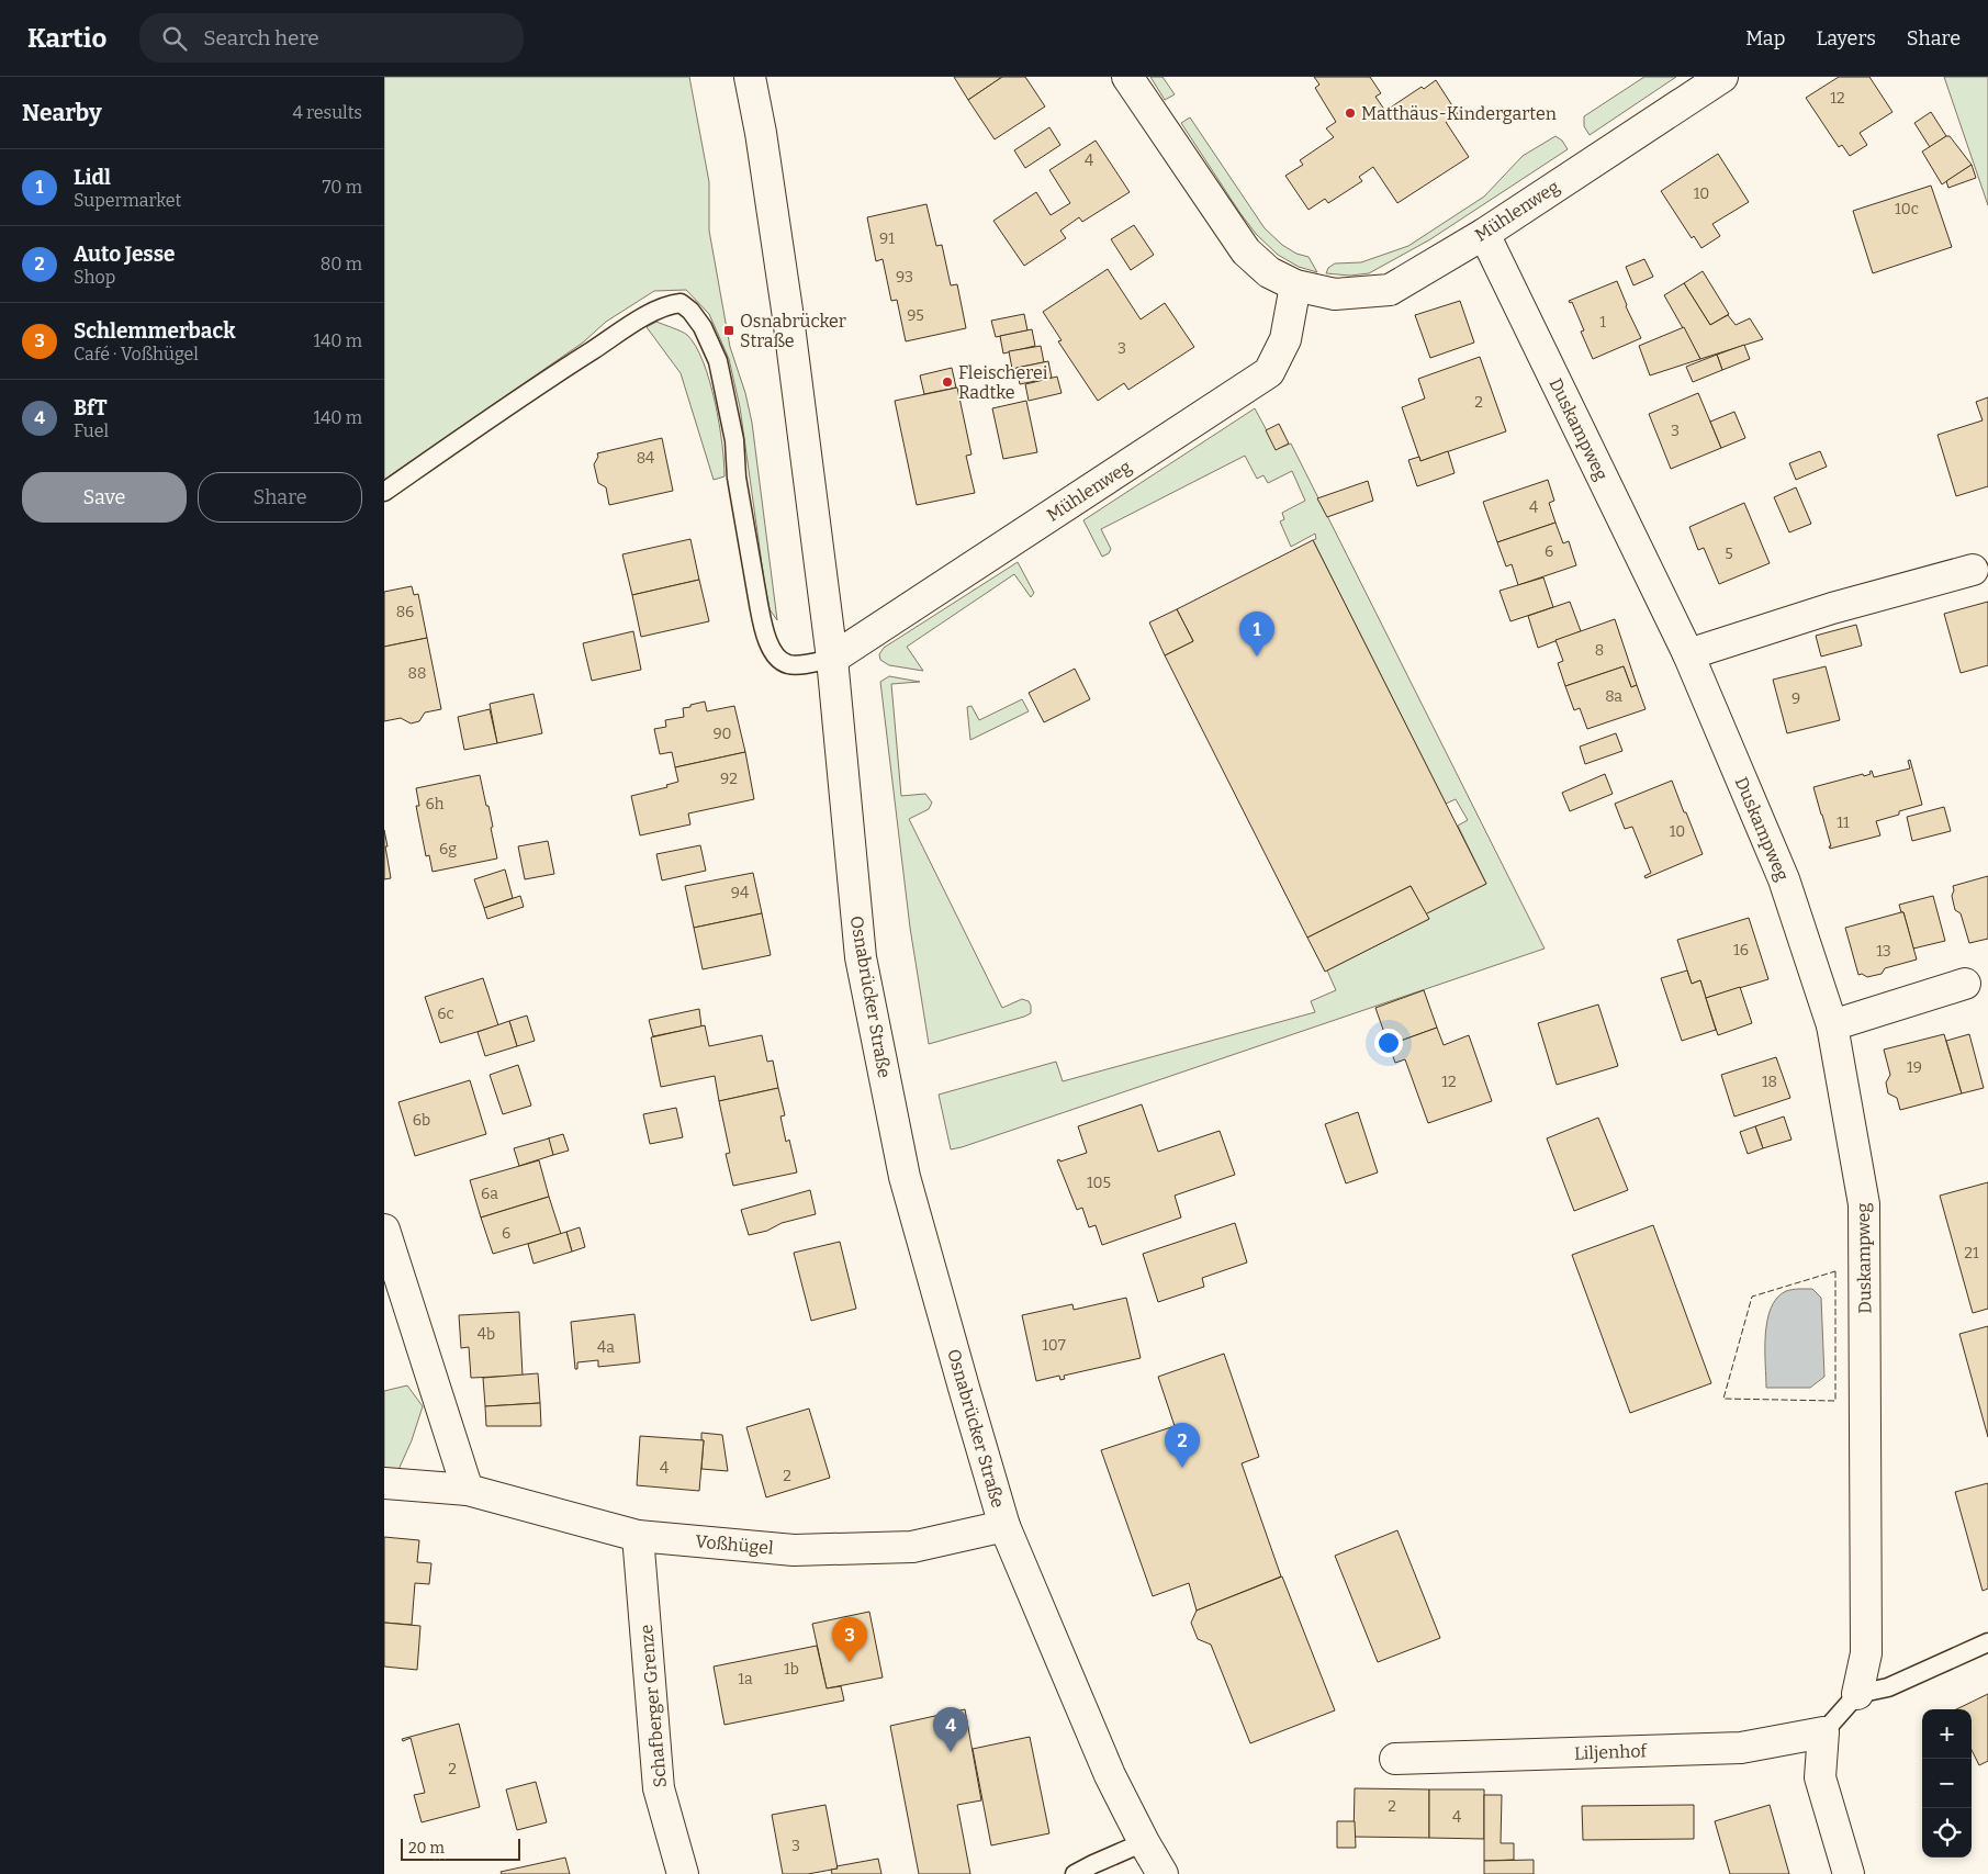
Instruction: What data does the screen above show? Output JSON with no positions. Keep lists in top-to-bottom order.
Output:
{
  "streets": {
    "street": [
      "Mühlenweg",
      "Duskampweg",
      "Osnabrücker Straße",
      "Voßhügel",
      "Schafberger Grenze",
      "Liljenhof"
    ]
  },
  "crossings": [
    ["Mühlenweg", "Duskampweg"],
    ["Mühlenweg", "Osnabrücker Straße"],
    ["Duskampweg", "Liljenhof"],
    ["Osnabrücker Straße", "Voßhügel"],
    ["Voßhügel", "Schafberger Grenze"]
  ],
  "places": {
    "other": ["Matthäus-Kindergarten", "Fleischerei Radtke"],
    "transit": ["Osnabrücker Straße"]
  },
  "house_numbers": [
    "12",
    "4",
    "10",
    "10c",
    "91",
    "93",
    "95",
    "1",
    "3",
    "2",
    "3",
    "84",
    "4",
    "6",
    "5",
    "86",
    "8",
    "88",
    "8a",
    "9",
    "90",
    "92",
    "6h",
    "11",
    "10",
    "6g",
    "94",
    "16",
    "13",
    "6c",
    "19",
    "12",
    "18",
    "6b",
    "105",
    "6a",
    "6",
    "21",
    "4b",
    "107",
    "4a",
    "4",
    "2",
    "1b",
    "1a",
    "2",
    "2",
    "4",
    "3"
  ],
  "scale_bar": "20 m",
  "page": {
    "header": "Kartio",
    "search": "Search here",
    "nav": ["Map", "Layers", "Share"],
    "heading": ["Nearby", "4 results"],
    "list": [
      {
        "mark": "1",
        "name": "Lidl",
        "note": "Supermarket",
        "value": "70 m"
      },
      {
        "mark": "2",
        "name": "Auto Jesse",
        "note": "Shop",
        "value": "80 m"
      },
      {
        "mark": "3",
        "name": "Schlemmerback",
        "note": "Café · Voßhügel",
        "value": "140 m"
      },
      {
        "mark": "4",
        "name": "BfT",
        "note": "Fuel",
        "value": "140 m"
      }
    ],
    "buttons": ["Save", "Share"],
    "pins": [
      "1",
      "2",
      "3",
      "4"
    ],
    "map_buttons": ["+", "−"],
    "scale": "20 m"
  }
}
